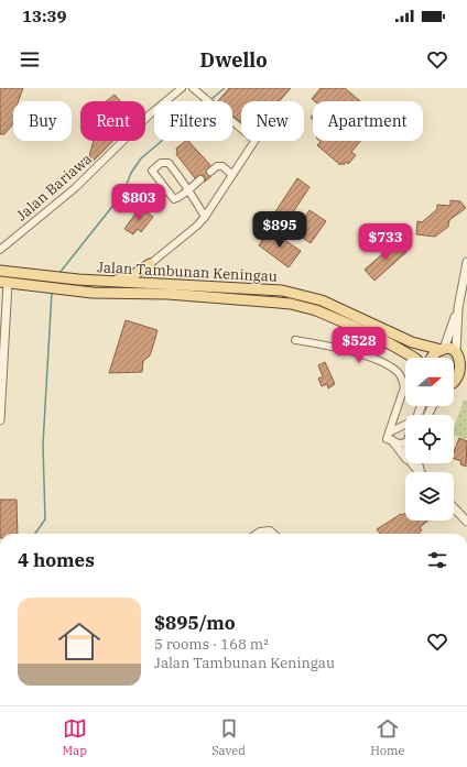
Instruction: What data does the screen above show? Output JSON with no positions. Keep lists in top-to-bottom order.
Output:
{
  "streets": {
    "main road": ["Jalan Tambunan Keningau"],
    "street": ["Jalan Bariawa"]
  },
  "north": "right",
  "page": {
    "status": "13:39",
    "header": "Dwello",
    "chip": [
      "Buy",
      "Rent",
      "Filters",
      "New",
      "Apartment"
    ],
    "price": [
      "$803",
      "$895",
      "$733",
      "$528"
    ],
    "heading": "4 homes",
    "list": [
      {
        "name": "$895/mo",
        "note": "5 rooms · 168 m² · Jalan Tambunan Keningau"
      }
    ],
    "tabs": ["Map", "Saved", "Home"]
  }
}
